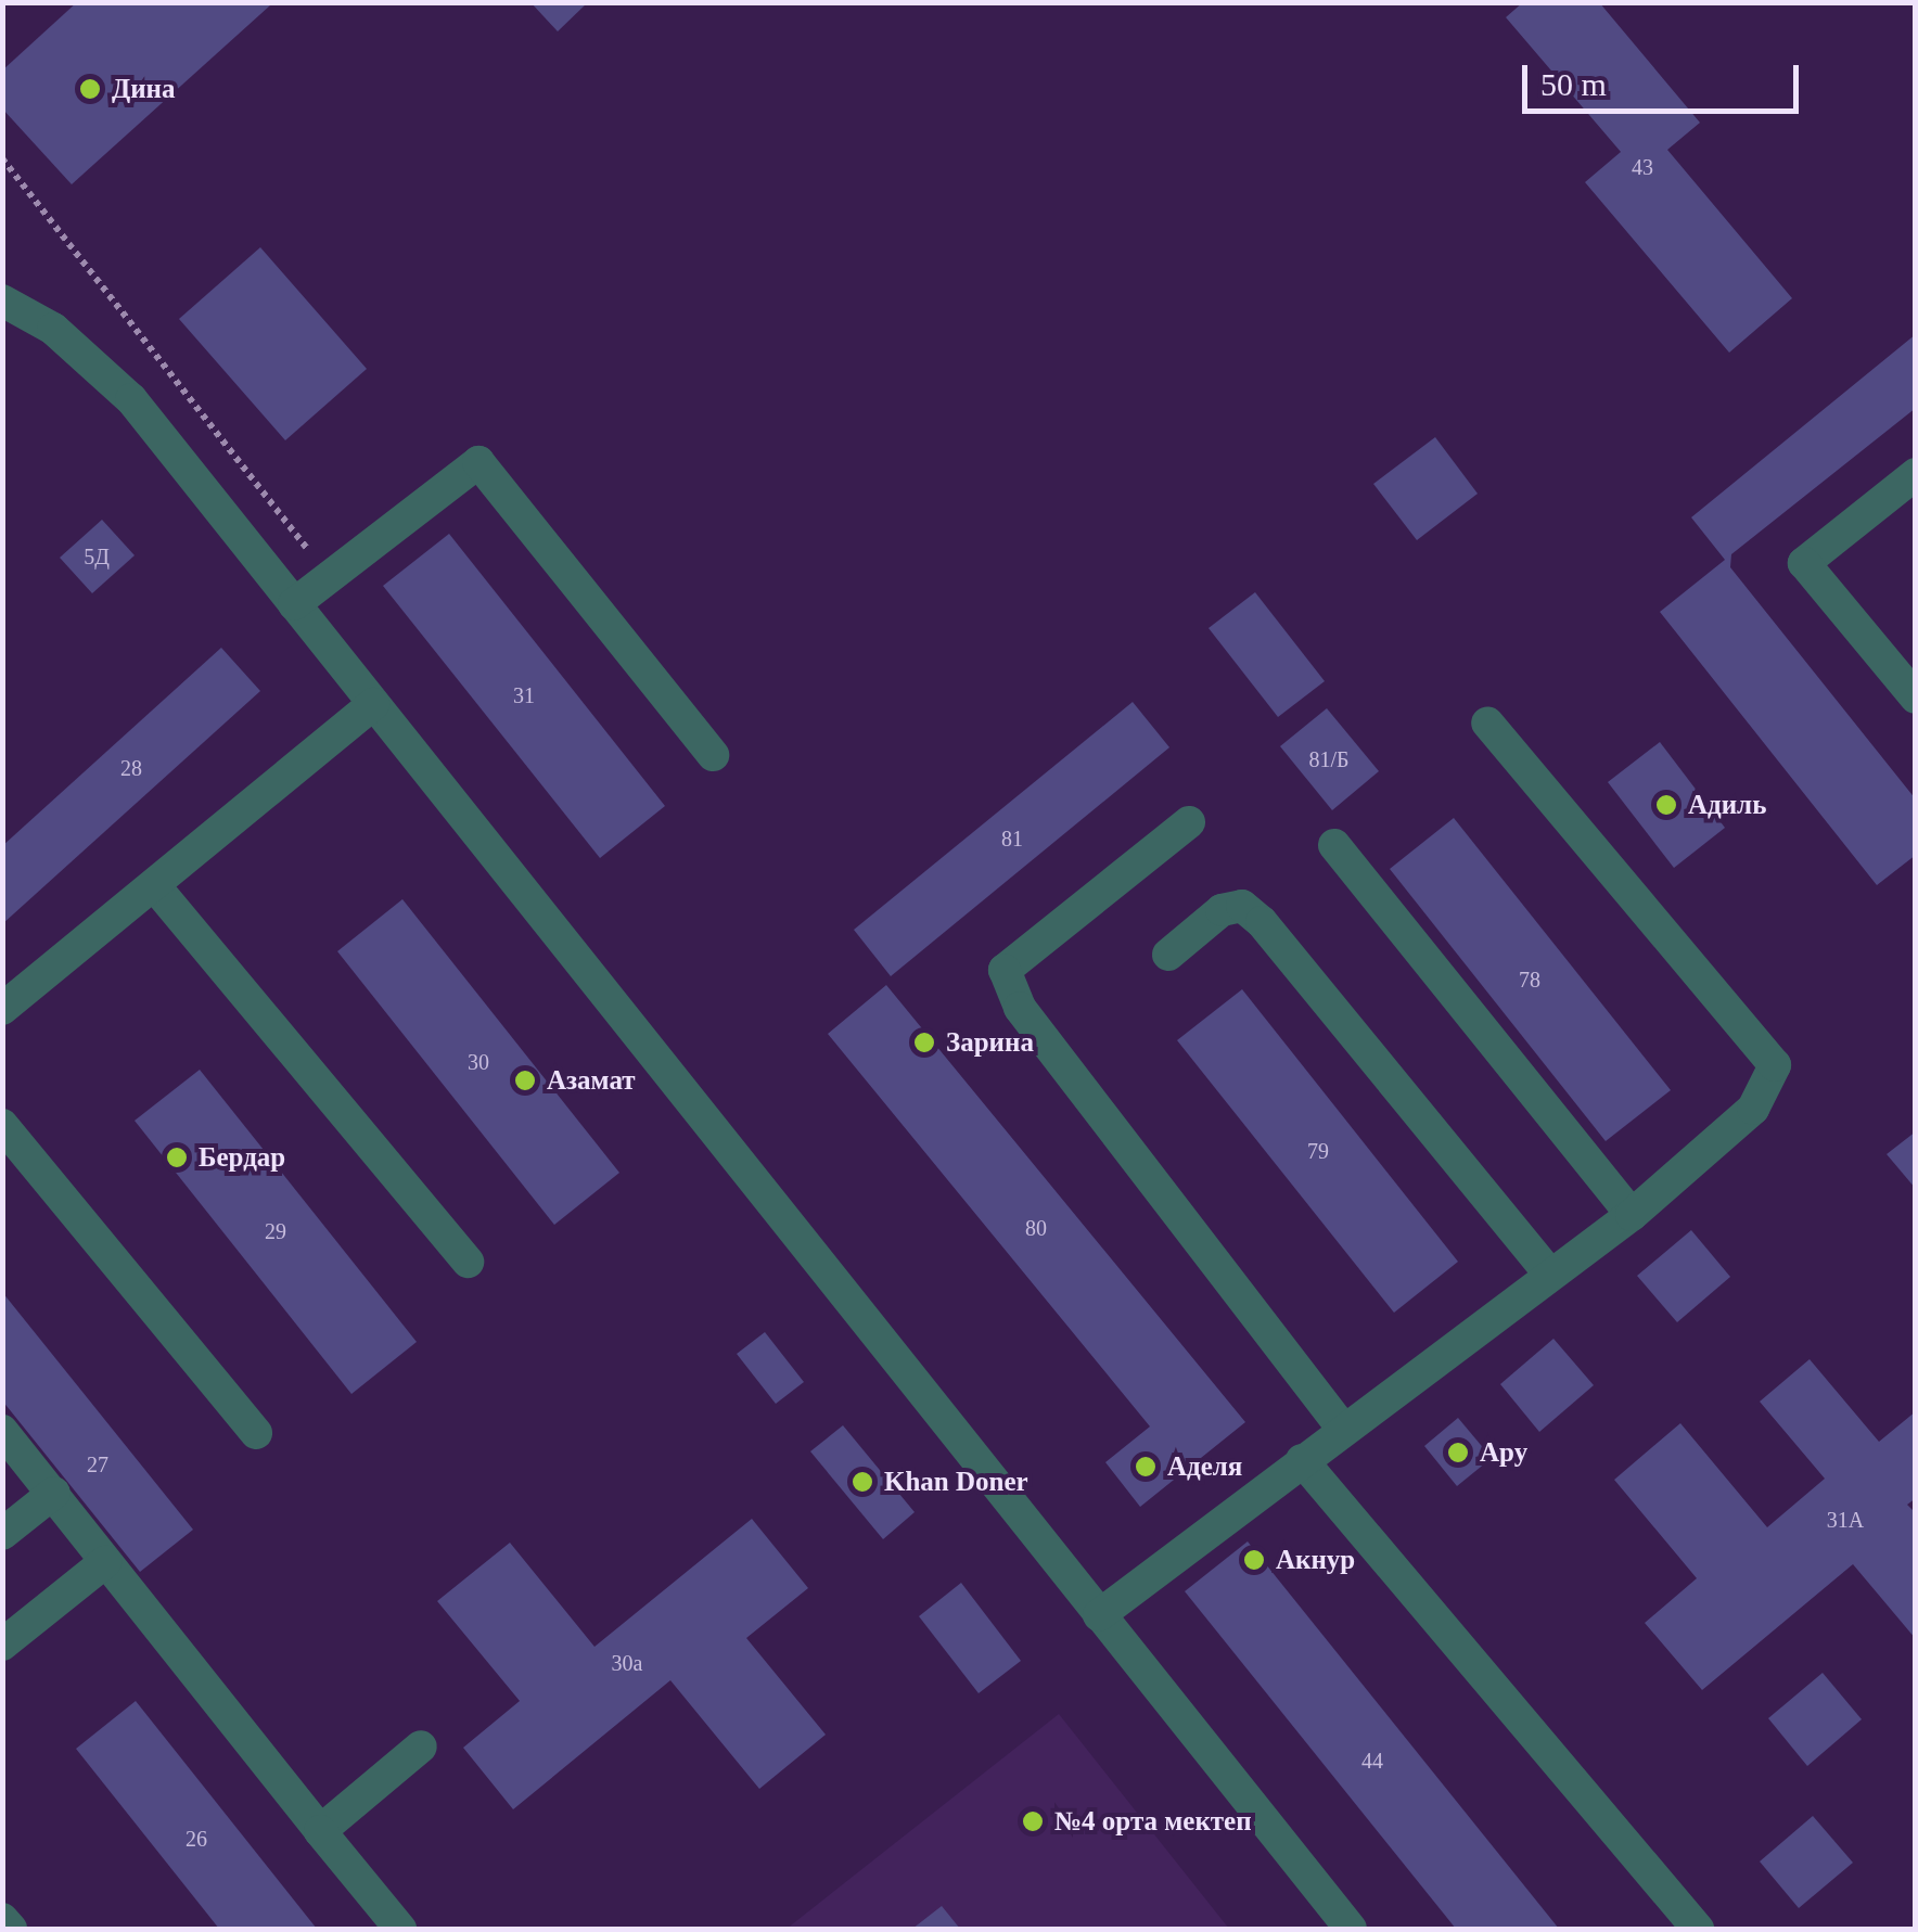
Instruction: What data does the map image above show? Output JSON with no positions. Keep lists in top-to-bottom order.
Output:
{
  "places": [
    "Дина",
    "Адиль",
    "Зарина",
    "Азамат",
    "Бердар",
    "Ару",
    "Аделя",
    "Khan Doner",
    "Акнур",
    "№4 орта мектеп"
  ],
  "house_numbers": [
    "43",
    "5Д",
    "31",
    "81/Б",
    "28",
    "81",
    "78",
    "30",
    "79",
    "80",
    "29",
    "27",
    "31А",
    "30а",
    "44",
    "26"
  ],
  "scale_bar": "50 m"
}
